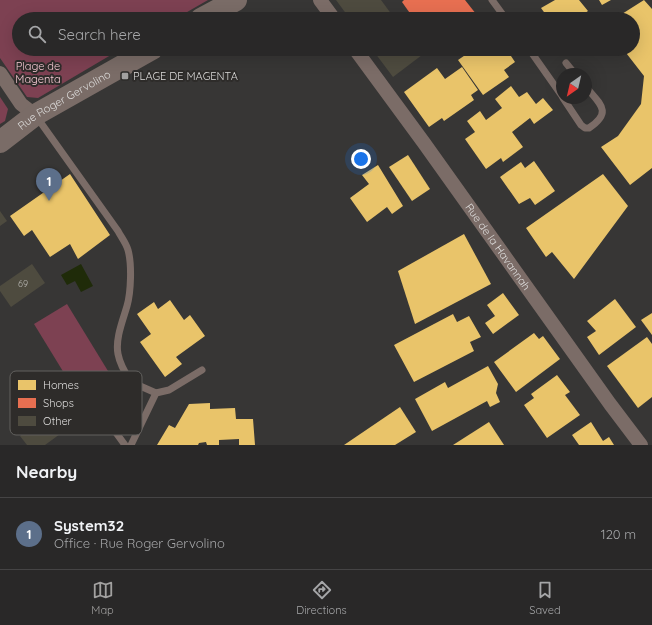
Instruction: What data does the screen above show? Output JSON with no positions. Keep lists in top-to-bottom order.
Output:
{
  "streets": {
    "main road": ["Rue Roger Gervolino"],
    "street": ["Rue de la Havannah"]
  },
  "parks": ["Plage de Magenta"],
  "places": {
    "transit": ["PLAGE DE MAGENTA"]
  },
  "house_numbers": ["69"],
  "legend": ["Homes", "Shops", "Other"],
  "north": "bottom left",
  "page": {
    "search": "Search here",
    "pins": "1",
    "heading": "Nearby",
    "list": [
      {
        "mark": "1",
        "name": "System32",
        "note": "Office · Rue Roger Gervolino",
        "value": "120 m"
      }
    ],
    "nav": ["Map", "Directions", "Saved"]
  }
}
